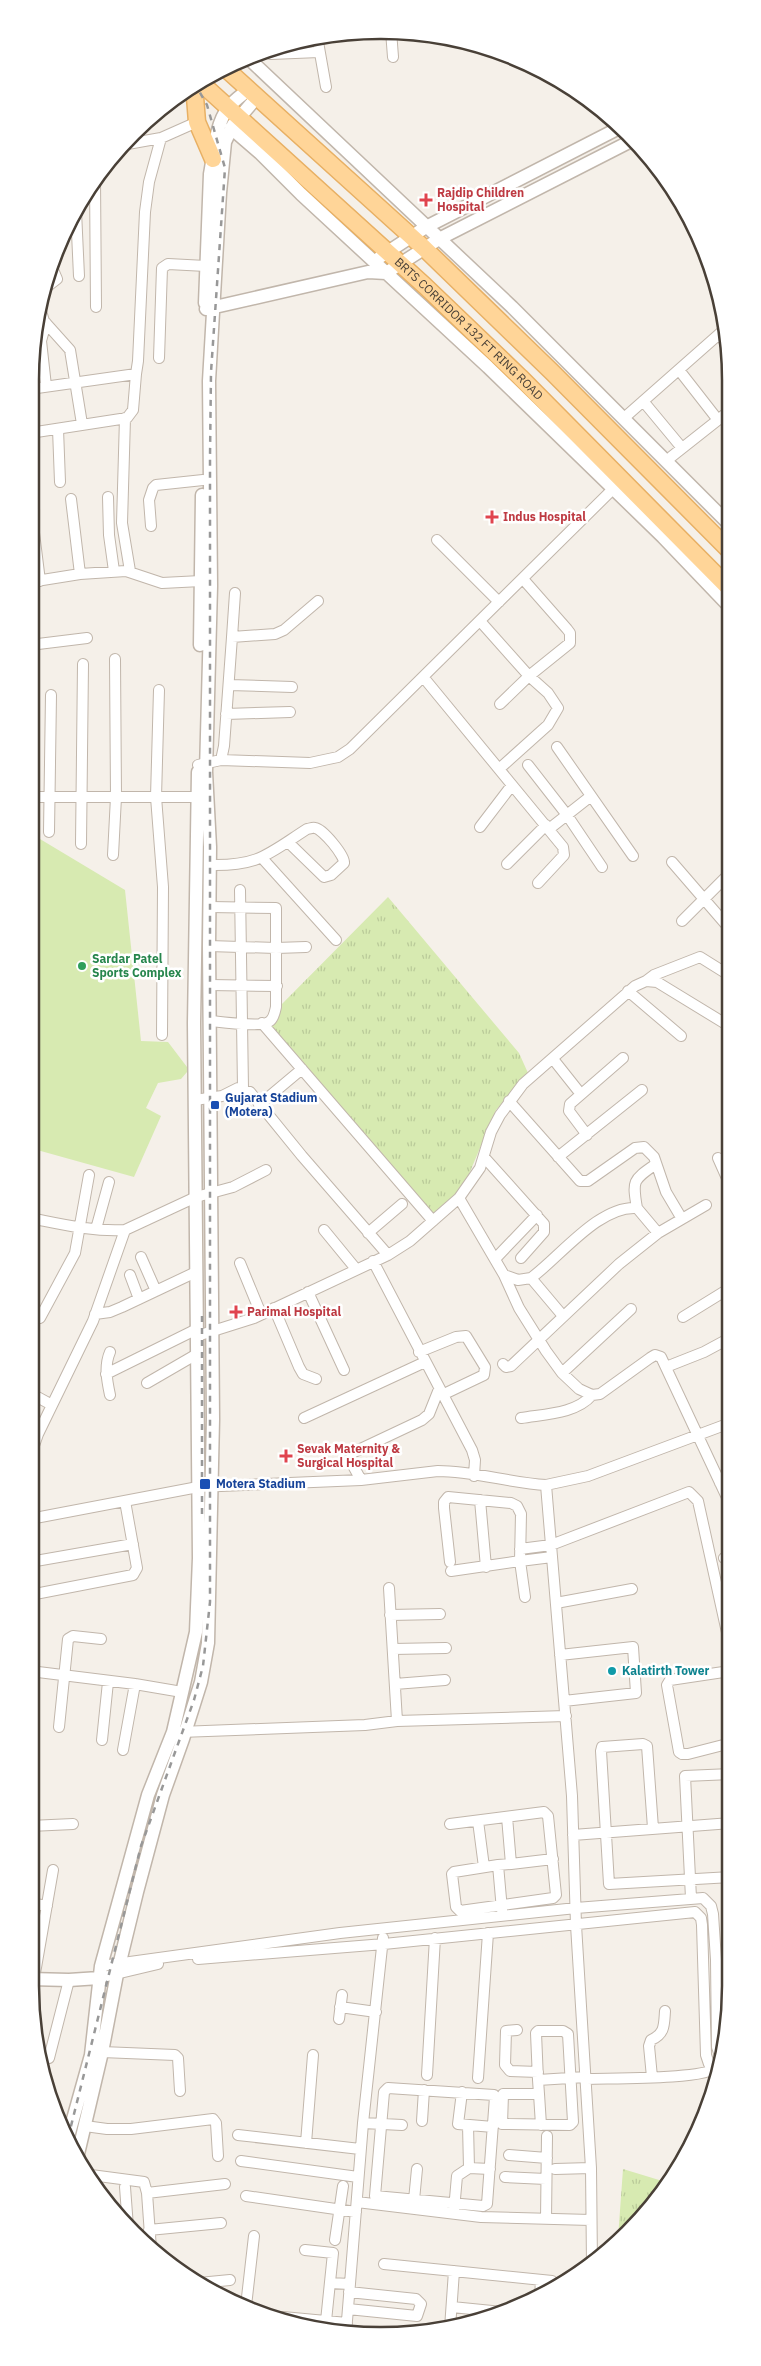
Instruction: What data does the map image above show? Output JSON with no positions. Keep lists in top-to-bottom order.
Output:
{
  "streets": {
    "main road": ["BRTS CORRIDOR 132 FT RING ROAD"]
  },
  "places": {
    "health": [
      "Rajdip Children Hospital",
      "Indus Hospital",
      "Parimal Hospital",
      "Sevak Maternity & Surgical Hospital"
    ],
    "other": ["Sardar Patel Sports Complex", "Kalatirth Tower"],
    "transit": ["Gujarat Stadium (Motera)", "Motera Stadium"]
  }
}
